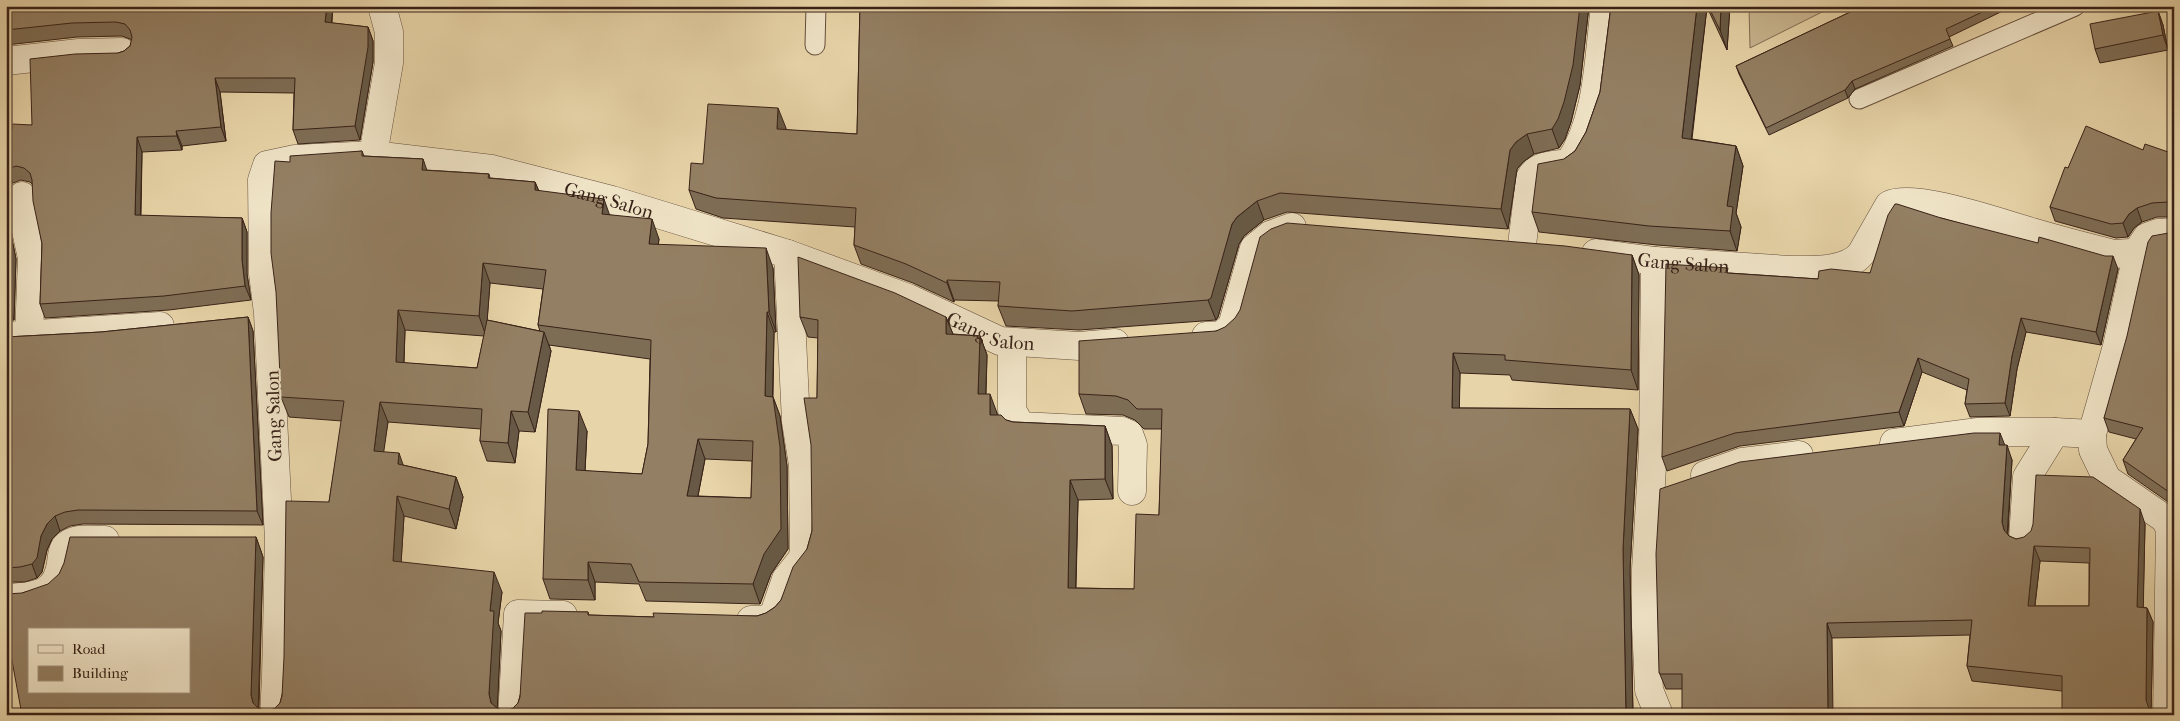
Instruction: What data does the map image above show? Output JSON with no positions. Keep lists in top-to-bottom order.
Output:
{
  "streets": {
    "street": ["Gang Salon"]
  },
  "legend": ["Road", "Building"]
}
